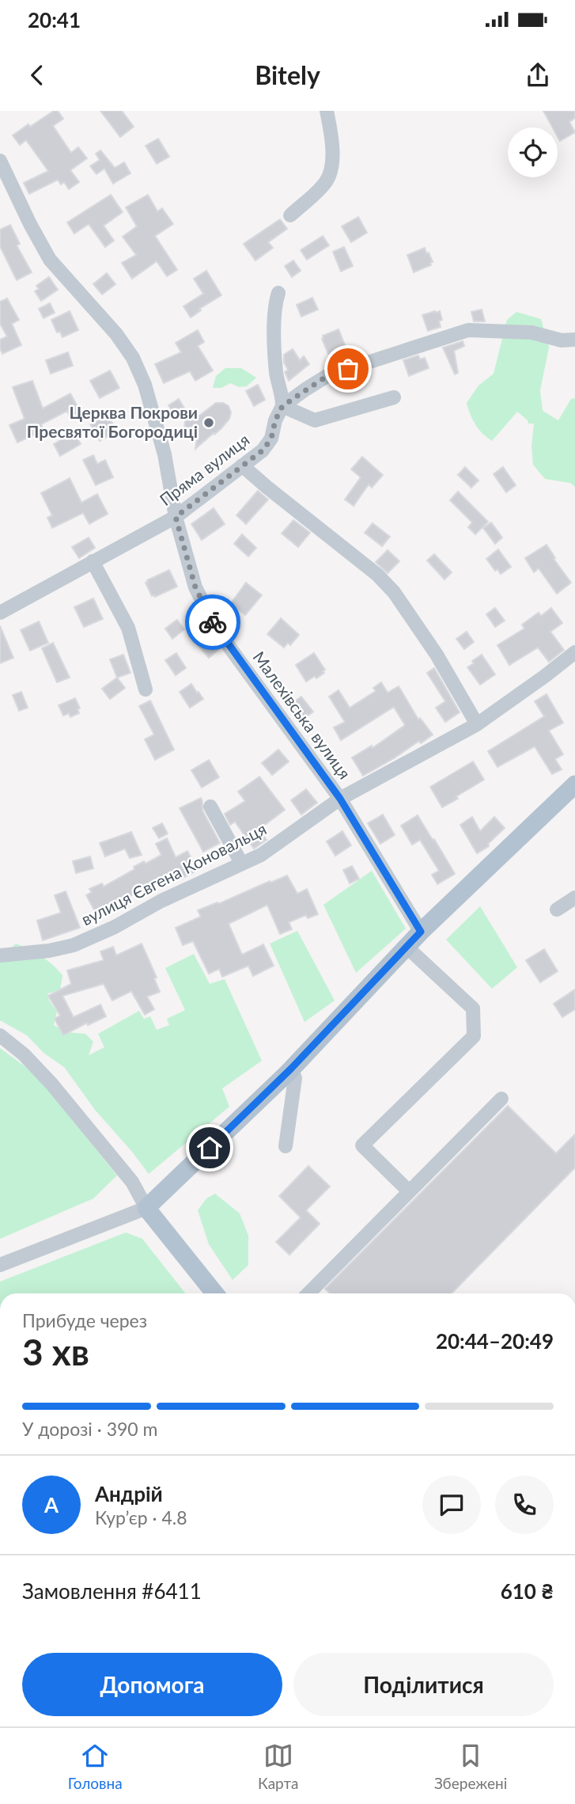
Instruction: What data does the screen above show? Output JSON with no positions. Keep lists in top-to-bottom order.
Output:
{
  "streets": {
    "street": ["Пряма вулиця", "Малехівська вулиця", "вулиця Євгена Коновальця"]
  },
  "crossings": [
    ["Пряма вулиця", "Малехівська вулиця"],
    ["Малехівська вулиця", "вулиця Євгена Коновальця"]
  ],
  "places": ["Церква Покрови Пресвятої Богородиці"],
  "page": {
    "status": "20:41",
    "header": "Bitely",
    "heading": ["3 хв", "Прибуде через", "20:44–20:49"],
    "panel": [
      "Андрій",
      "Кур’єр · 4.8",
      "Замовлення #6411",
      "610 ₴"
    ],
    "bar": "У дорозі · 390 m",
    "round": "А",
    "buttons": ["Допомога", "Поділитися"],
    "tabs": ["Головна", "Карта", "Збережені"]
  }
}
